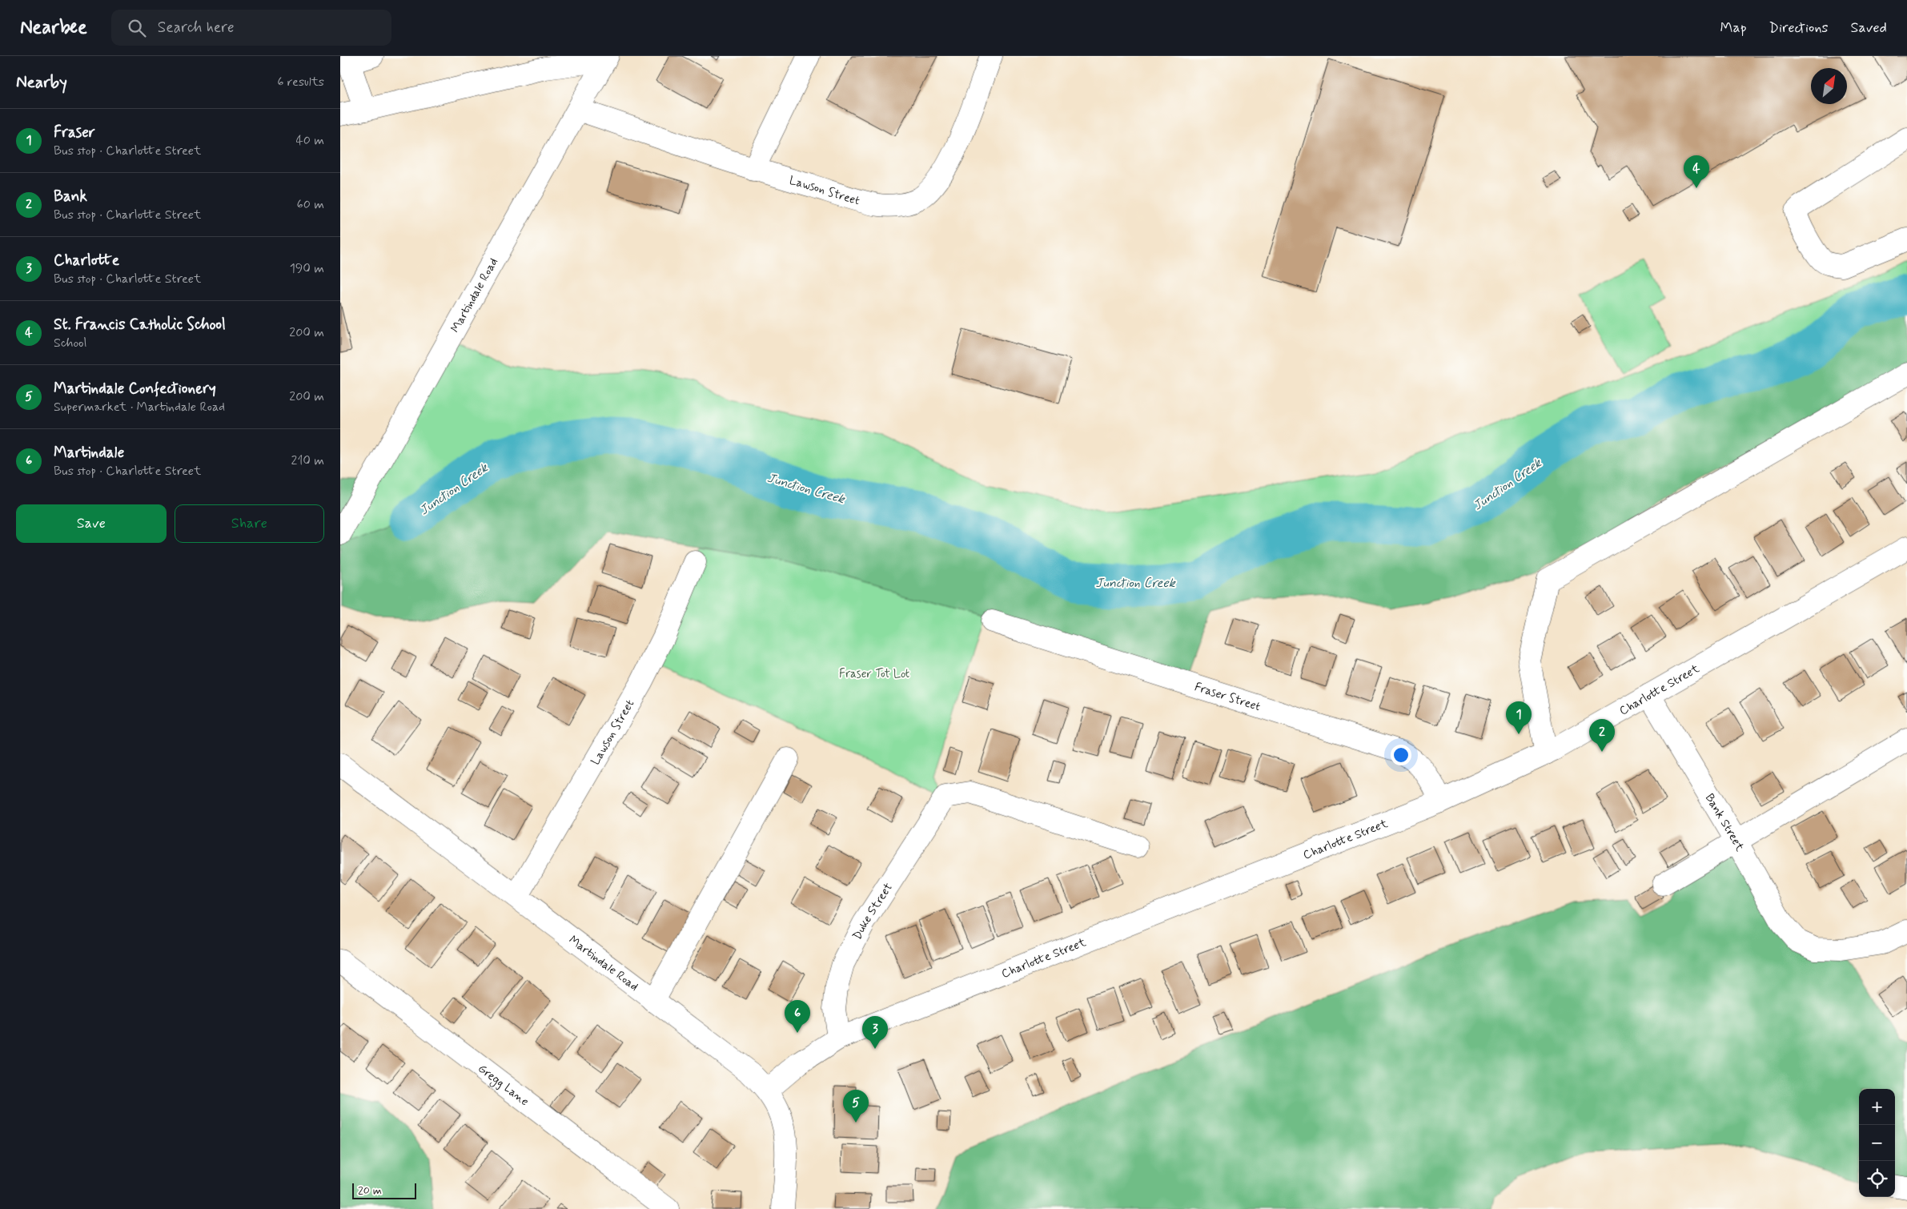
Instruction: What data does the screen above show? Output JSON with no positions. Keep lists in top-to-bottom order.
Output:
{
  "streets": {
    "street": [
      "Lawson Street",
      "Martindale Road",
      "Charlotte Street",
      "Fraser Street",
      "Bank Street",
      "Duke Street",
      "Gregg Lane"
    ]
  },
  "crossings": [
    ["Lawson Street", "Martindale Road"],
    ["Martindale Road", "Charlotte Street"],
    ["Charlotte Street", "Fraser Street"],
    ["Charlotte Street", "Bank Street"],
    ["Charlotte Street", "Duke Street"]
  ],
  "water": ["Junction Creek"],
  "parks": ["Fraser Tot Lot"],
  "scale_bar": "20 m",
  "north": "top right",
  "page": {
    "header": "Nearbee",
    "search": "Search here",
    "nav": ["Map", "Directions", "Saved"],
    "heading": ["Nearby", "6 results"],
    "list": [
      {
        "mark": "1",
        "name": "Fraser",
        "note": "Bus stop · Charlotte Street",
        "value": "40 m"
      },
      {
        "mark": "2",
        "name": "Bank",
        "note": "Bus stop · Charlotte Street",
        "value": "60 m"
      },
      {
        "mark": "3",
        "name": "Charlotte",
        "note": "Bus stop · Charlotte Street",
        "value": "190 m"
      },
      {
        "mark": "4",
        "name": "St. Francis Catholic School",
        "note": "School",
        "value": "200 m"
      },
      {
        "mark": "5",
        "name": "Martindale Confectionery",
        "note": "Supermarket · Martindale Road",
        "value": "200 m"
      },
      {
        "mark": "6",
        "name": "Martindale",
        "note": "Bus stop · Charlotte Street",
        "value": "210 m"
      }
    ],
    "pins": [
      "4",
      "1",
      "2",
      "6",
      "3",
      "5"
    ],
    "buttons": ["Save", "Share"],
    "map_buttons": ["+", "−"],
    "scale": "20 m"
  }
}
